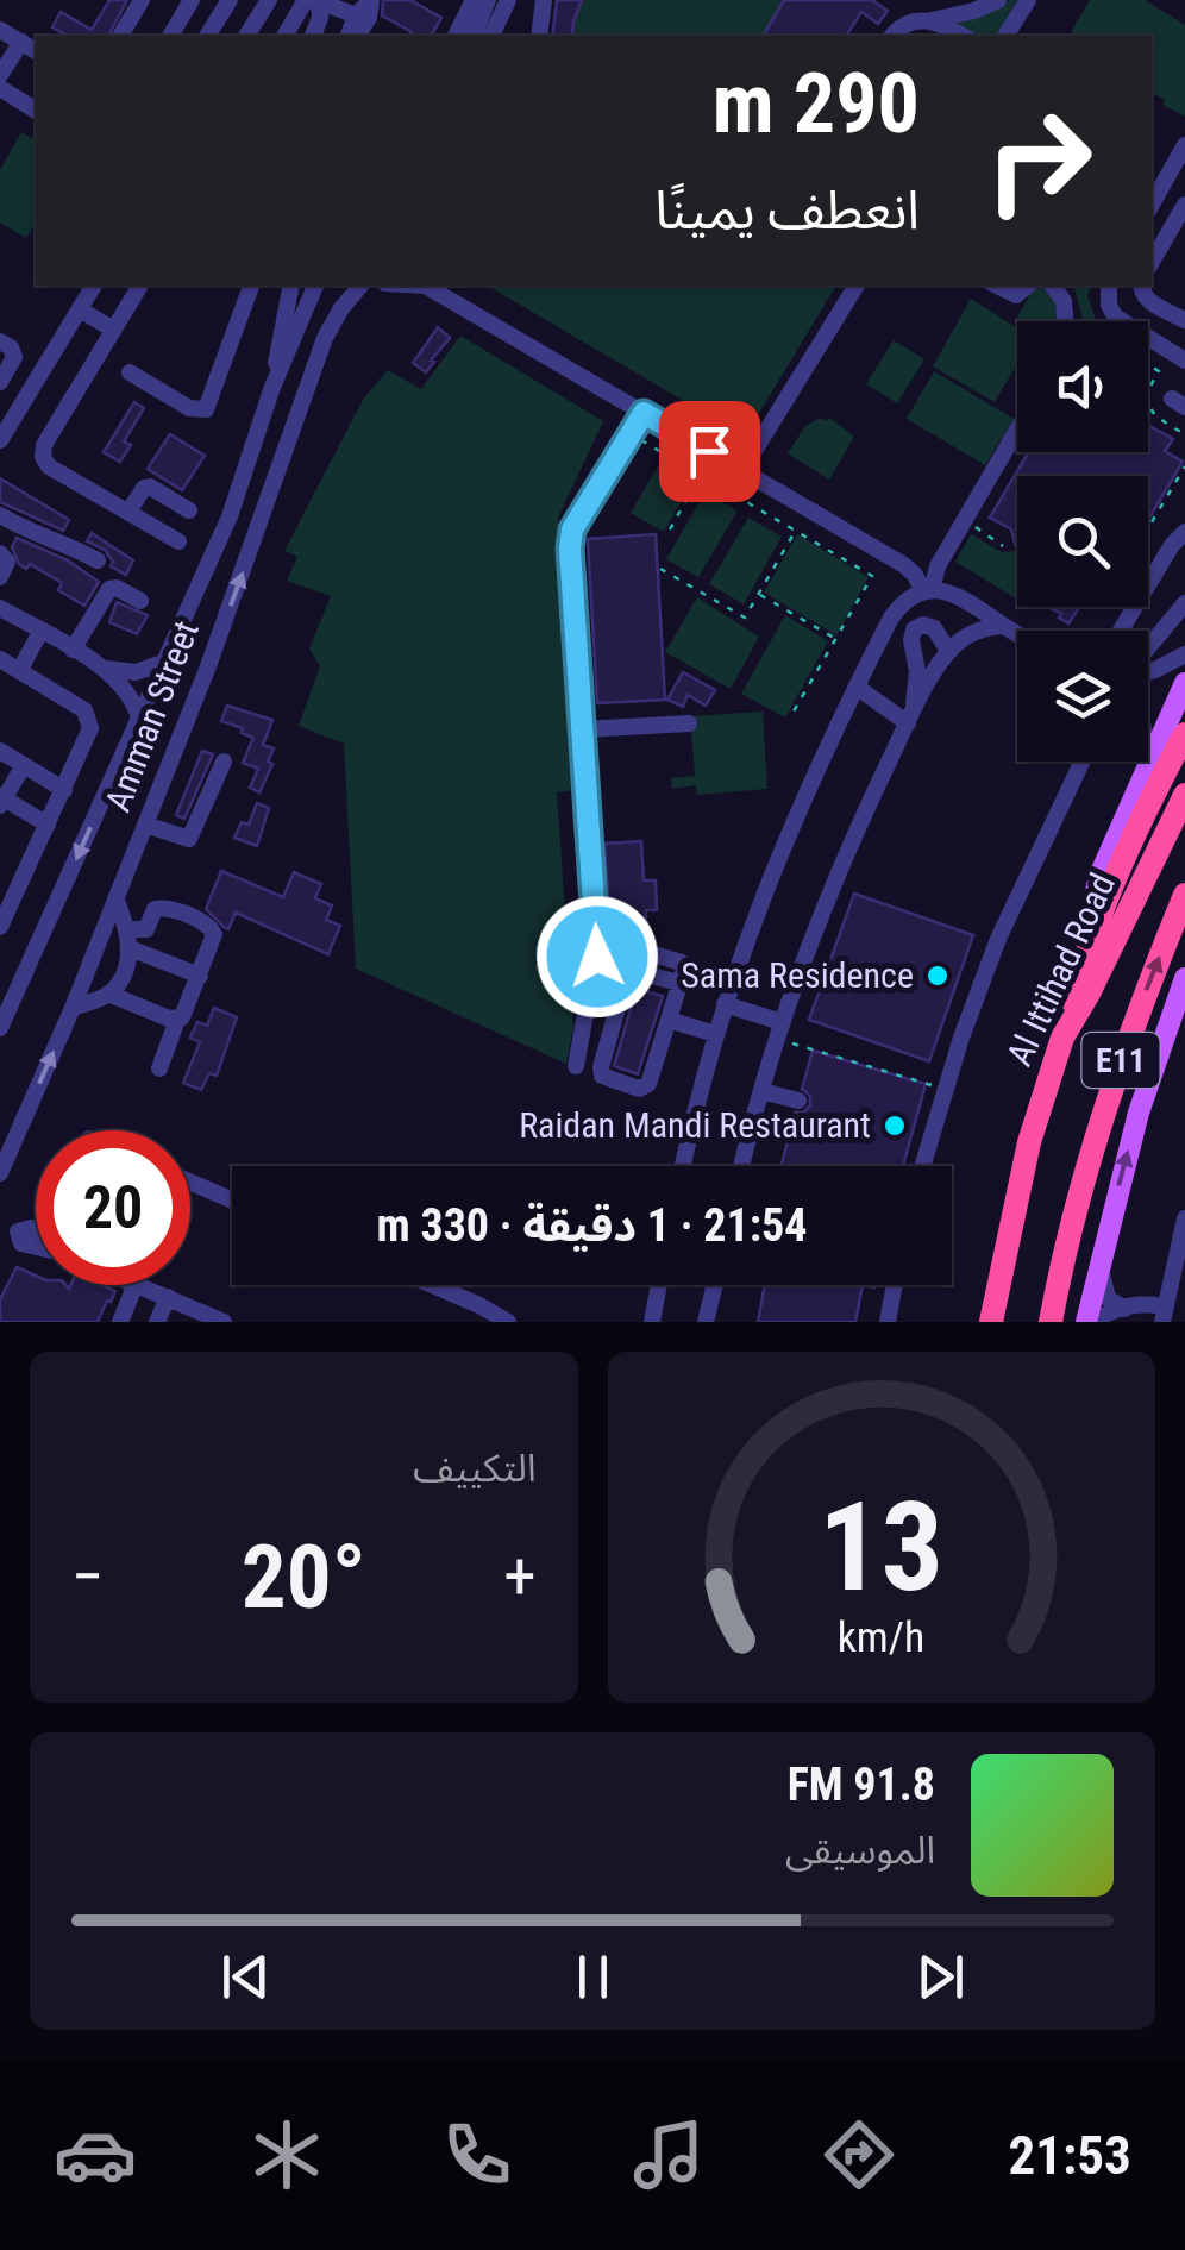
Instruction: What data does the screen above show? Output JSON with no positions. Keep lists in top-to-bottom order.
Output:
{
  "streets": {
    "highway": ["Al Ittihad Road", "E11"],
    "street": ["Amman Street"]
  },
  "places": ["Sama Residence", "Raidan Mandi Restaurant"],
  "page": {
    "turn": ["290 m", "انعطف يمينًا"],
    "limit": "20",
    "trip": "21:54 · 1 دقيقة · 330 m",
    "tile": "التكييف",
    "heat": ["−", "20°", "+"],
    "song": ["91.8 FM", "الموسيقى"],
    "tabs": "21:53",
    "gauge": ["13", "km/h"]
  }
}
